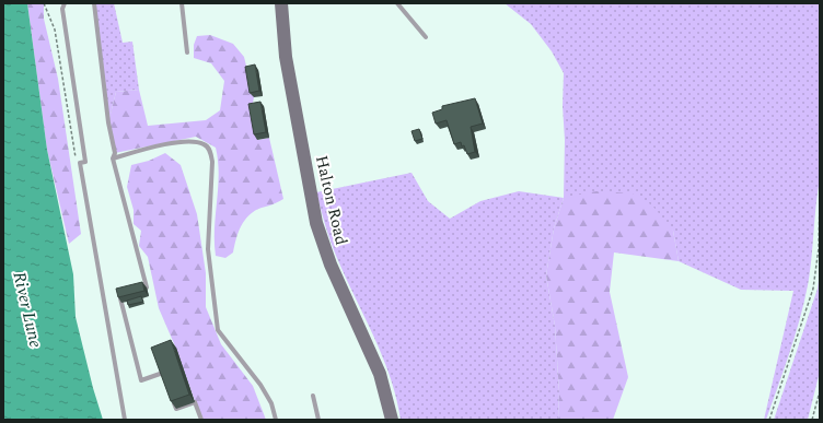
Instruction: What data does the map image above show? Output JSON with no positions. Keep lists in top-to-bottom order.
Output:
{
  "streets": {
    "street": ["Halton Road"]
  },
  "water": ["River Lune"]
}
